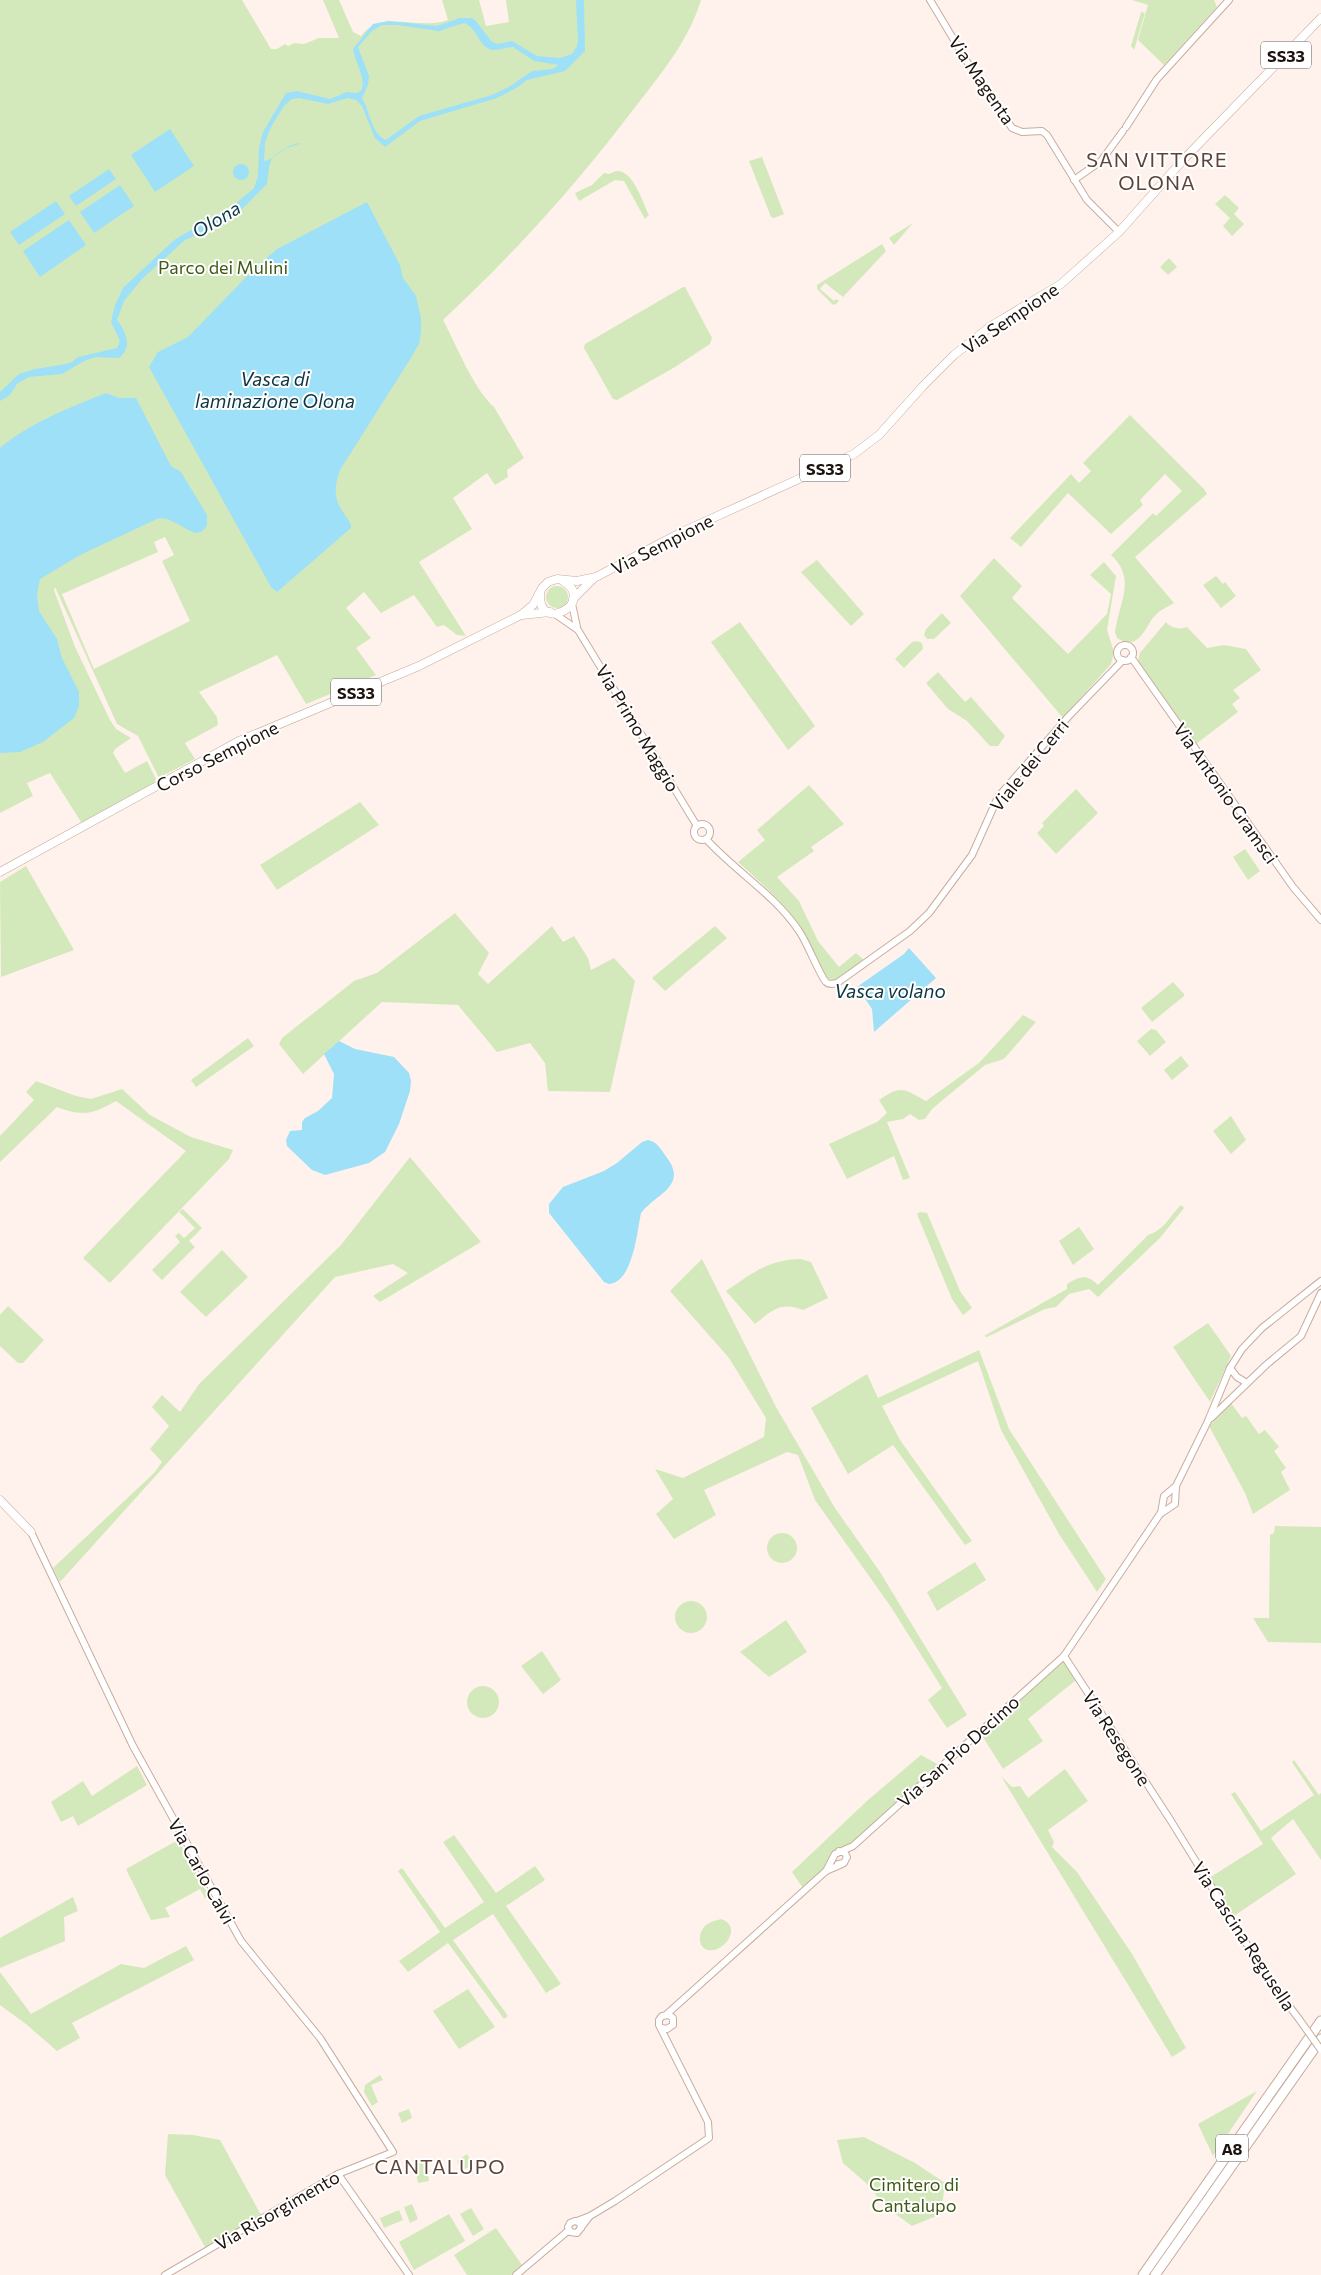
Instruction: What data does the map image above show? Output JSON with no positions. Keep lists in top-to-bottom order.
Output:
{
  "streets": {
    "highway": ["A8"],
    "main road": ["SS33", "Via Sempione", "Corso Sempione"],
    "street": [
      "Via Magenta",
      "Via Primo Maggio",
      "Viale dei Cerri",
      "Via Antonio Gramsci",
      "Via Resegone",
      "Via San Pio Decimo",
      "Via Carlo Calvi",
      "Via Cascina Regusella",
      "Via Risorgimento"
    ]
  },
  "crossings": [
    ["SS33", "Via Sempione"],
    ["SS33", "Via Primo Maggio"],
    ["SS33", "Corso Sempione"],
    ["Via Magenta", "Via Sempione"],
    ["Via Sempione", "Via Primo Maggio"],
    ["Via Sempione", "Corso Sempione"],
    ["Via Primo Maggio", "Corso Sempione"],
    ["Via Primo Maggio", "Viale dei Cerri"],
    ["Viale dei Cerri", "Via Antonio Gramsci"],
    ["Via Resegone", "Via San Pio Decimo"],
    ["Via Resegone", "Via Cascina Regusella"],
    ["Via Carlo Calvi", "Via Risorgimento"]
  ],
  "districts": ["SAN VITTORE OLONA", "CANTALUPO"],
  "water": ["Olona", "Vasca di laminazione Olona", "Vasca volano"],
  "parks": ["Parco dei Mulini", "Cimitero di Cantalupo"]
}
